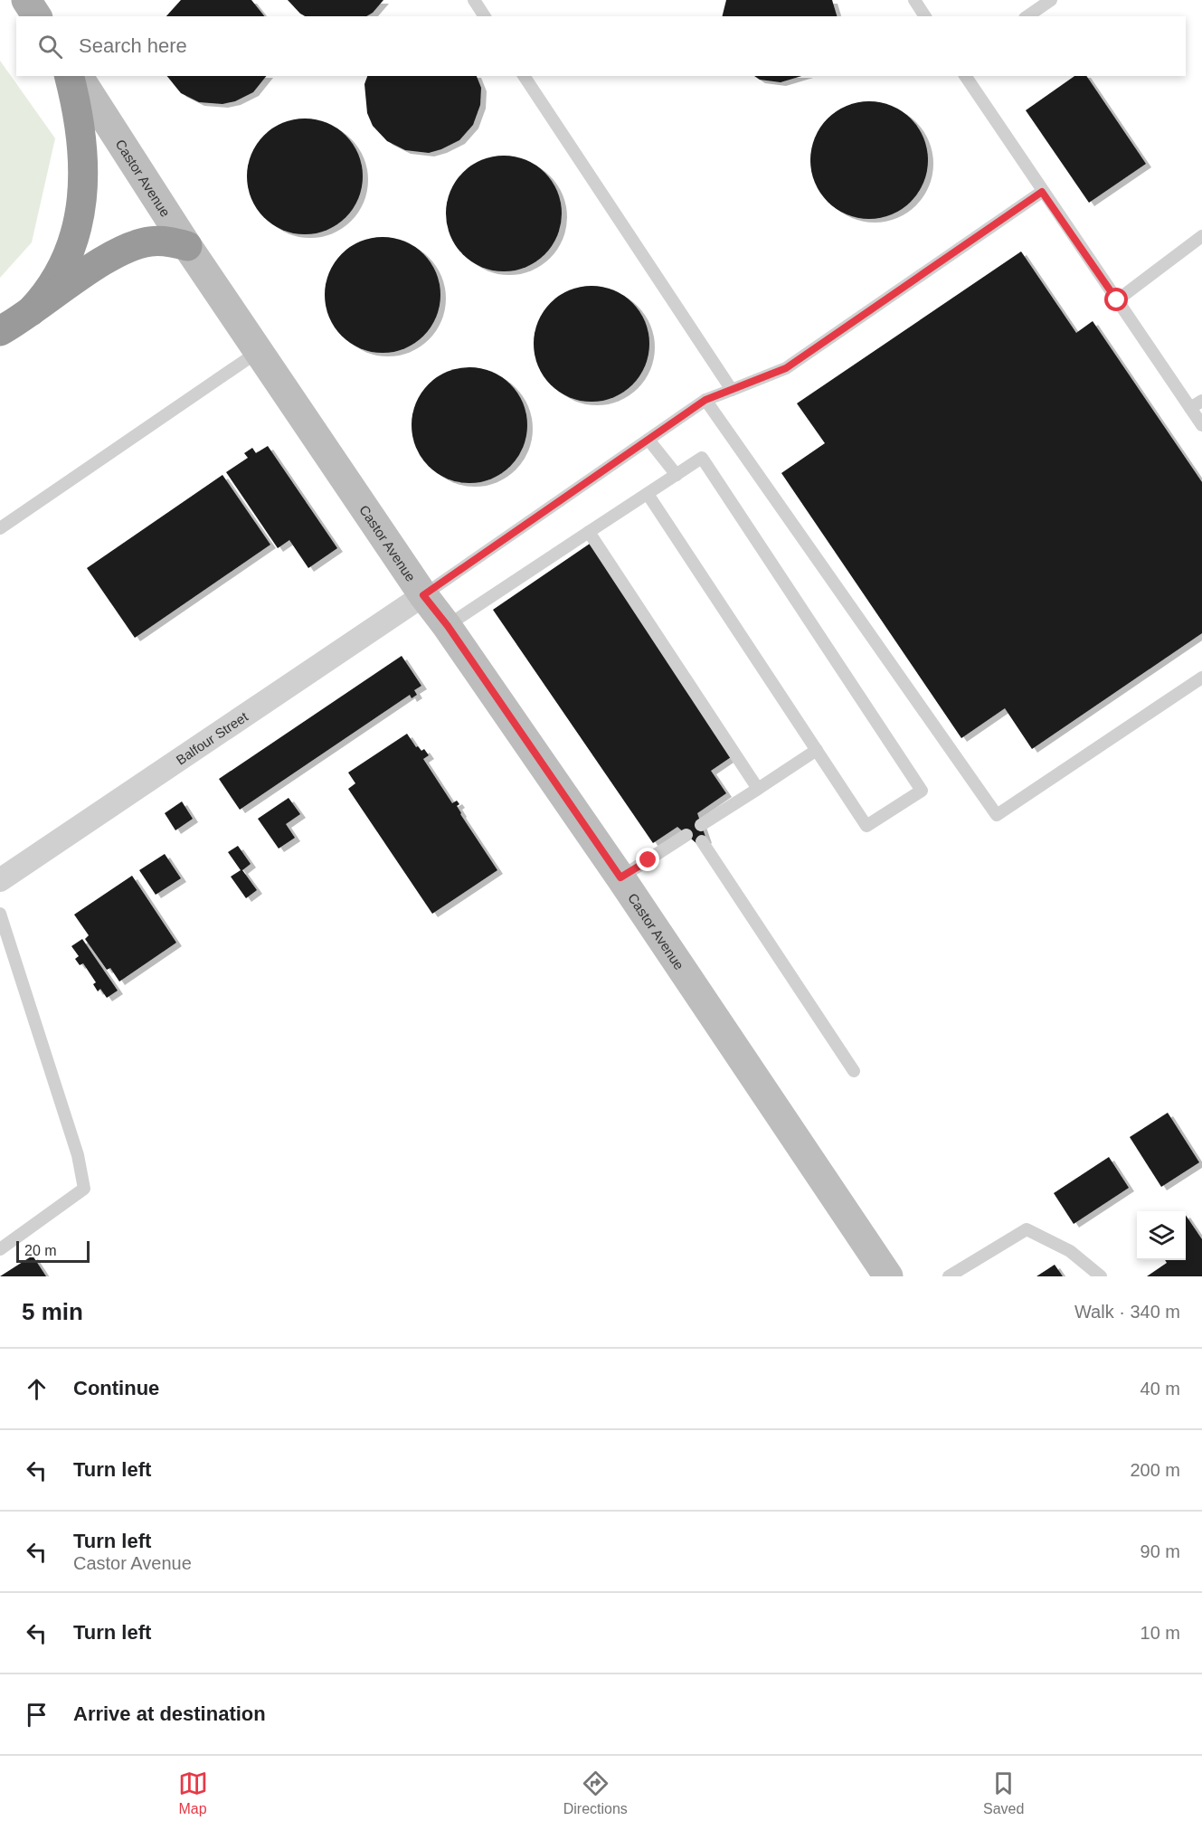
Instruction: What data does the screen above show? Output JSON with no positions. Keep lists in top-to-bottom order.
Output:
{
  "streets": {
    "street": ["Castor Avenue", "Balfour Street"]
  },
  "crossings": [
    ["Castor Avenue", "Balfour Street"]
  ],
  "scale_bar": "20 m",
  "page": {
    "search": "Search here",
    "scale": "20 m",
    "heading": ["5 min", "Walk · 340 m"],
    "list": [
      ["Continue", "40 m"],
      ["Turn left", "200 m"],
      ["Turn left", "Castor Avenue", "90 m"],
      ["Turn left", "10 m"],
      "Arrive at destination"
    ],
    "nav": ["Map", "Directions", "Saved"]
  }
}
